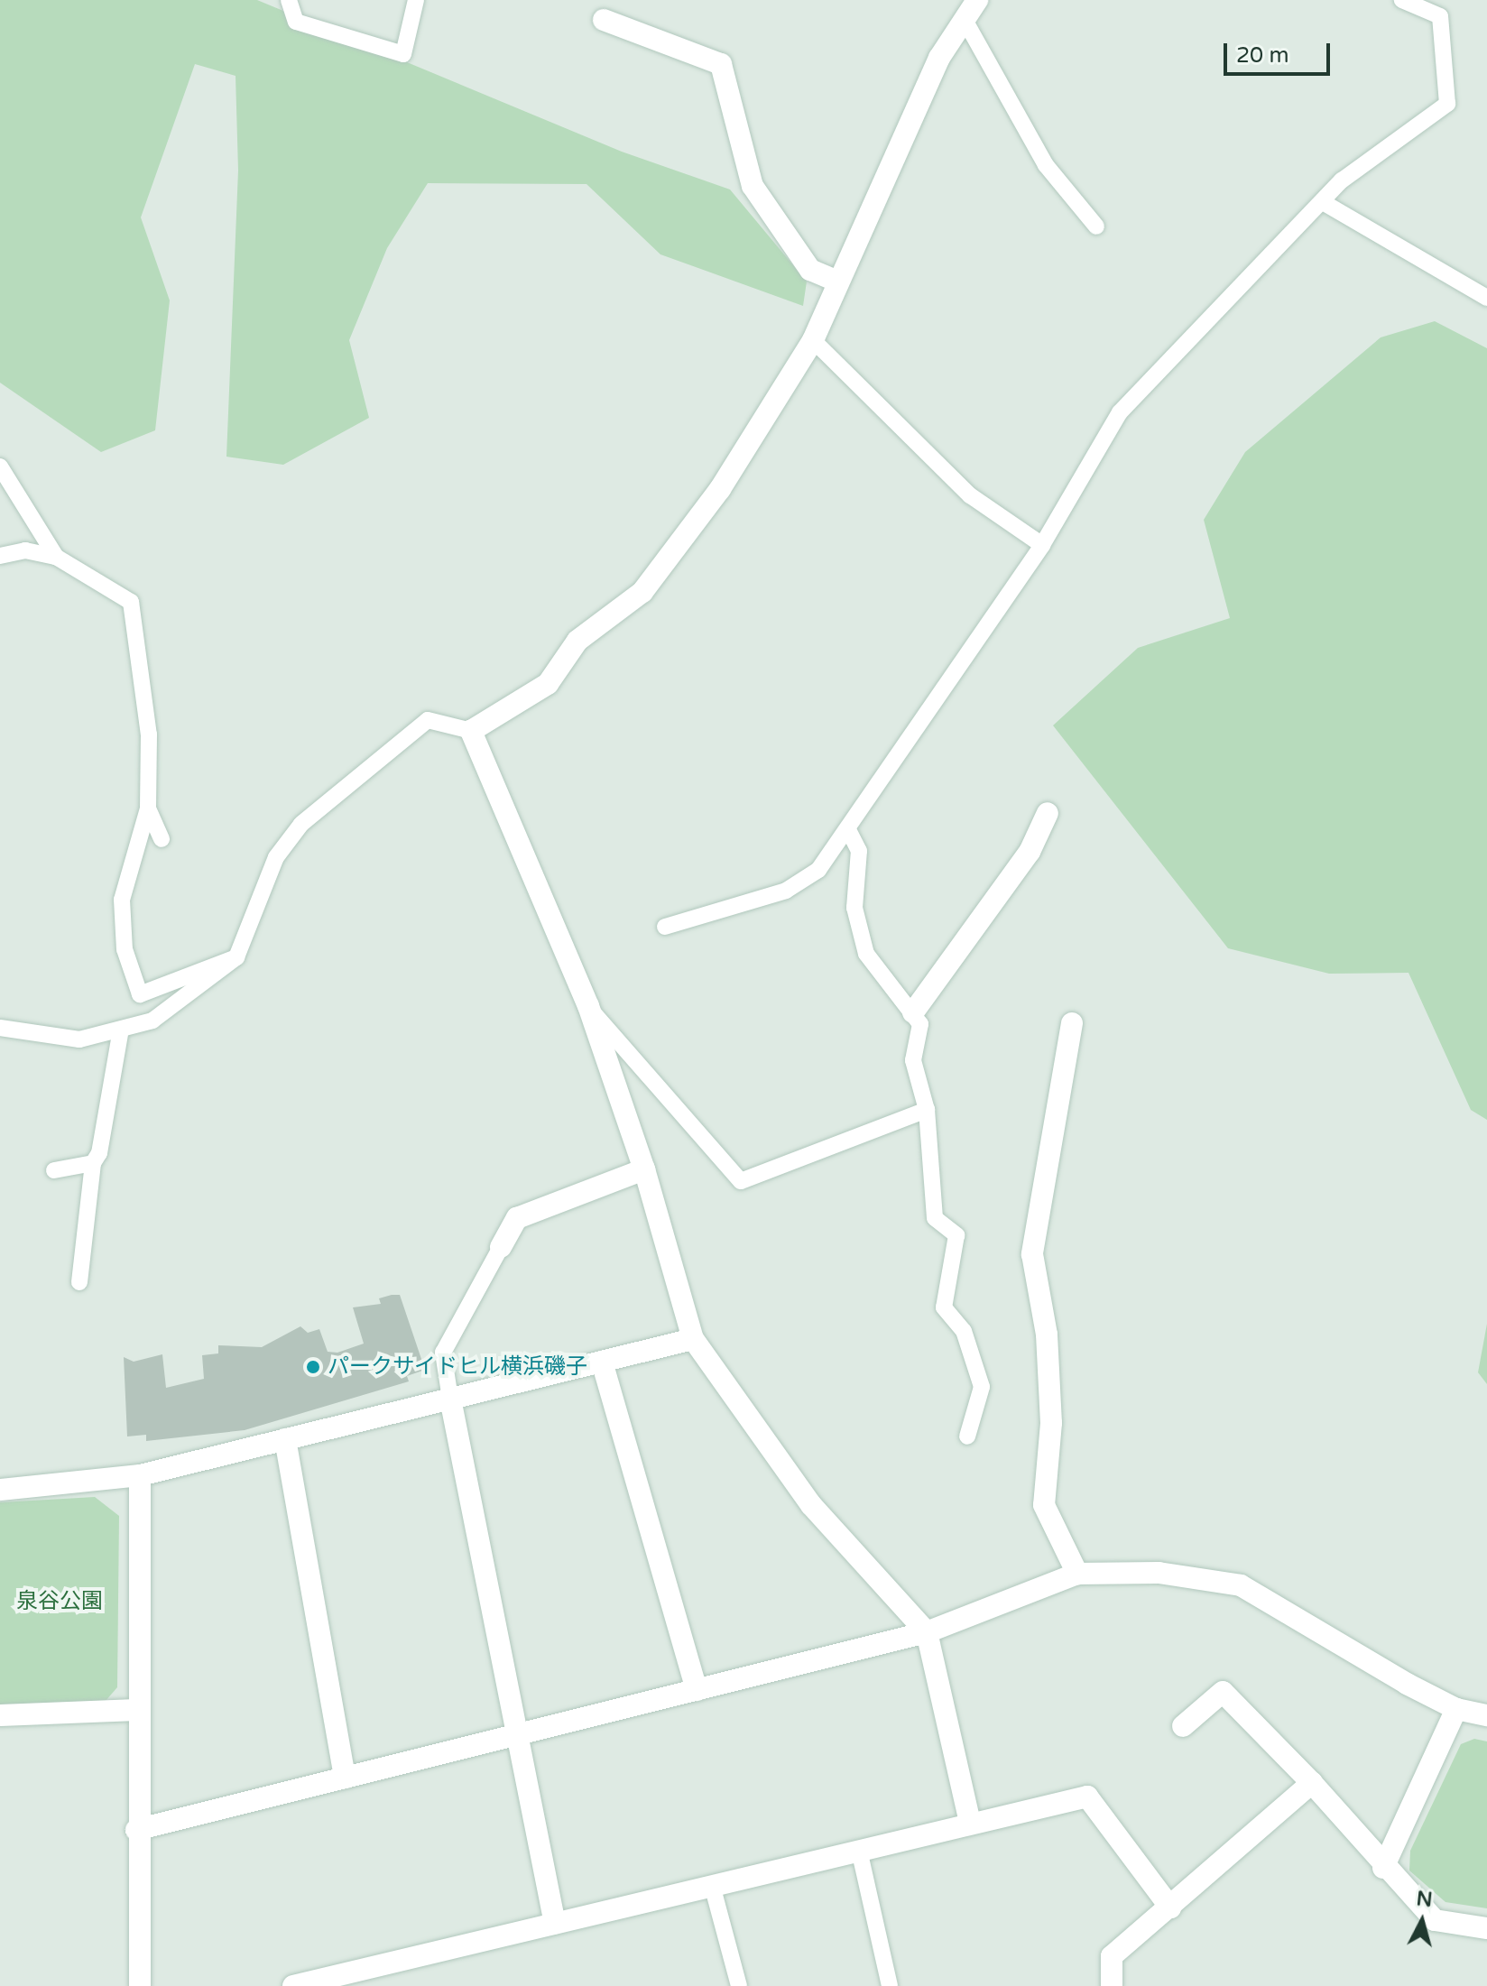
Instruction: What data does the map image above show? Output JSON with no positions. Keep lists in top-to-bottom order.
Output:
{
  "parks": ["泉谷公園"],
  "places": ["パークサイドヒル横浜磯子"],
  "scale_bar": "20 m",
  "north": "top"
}
